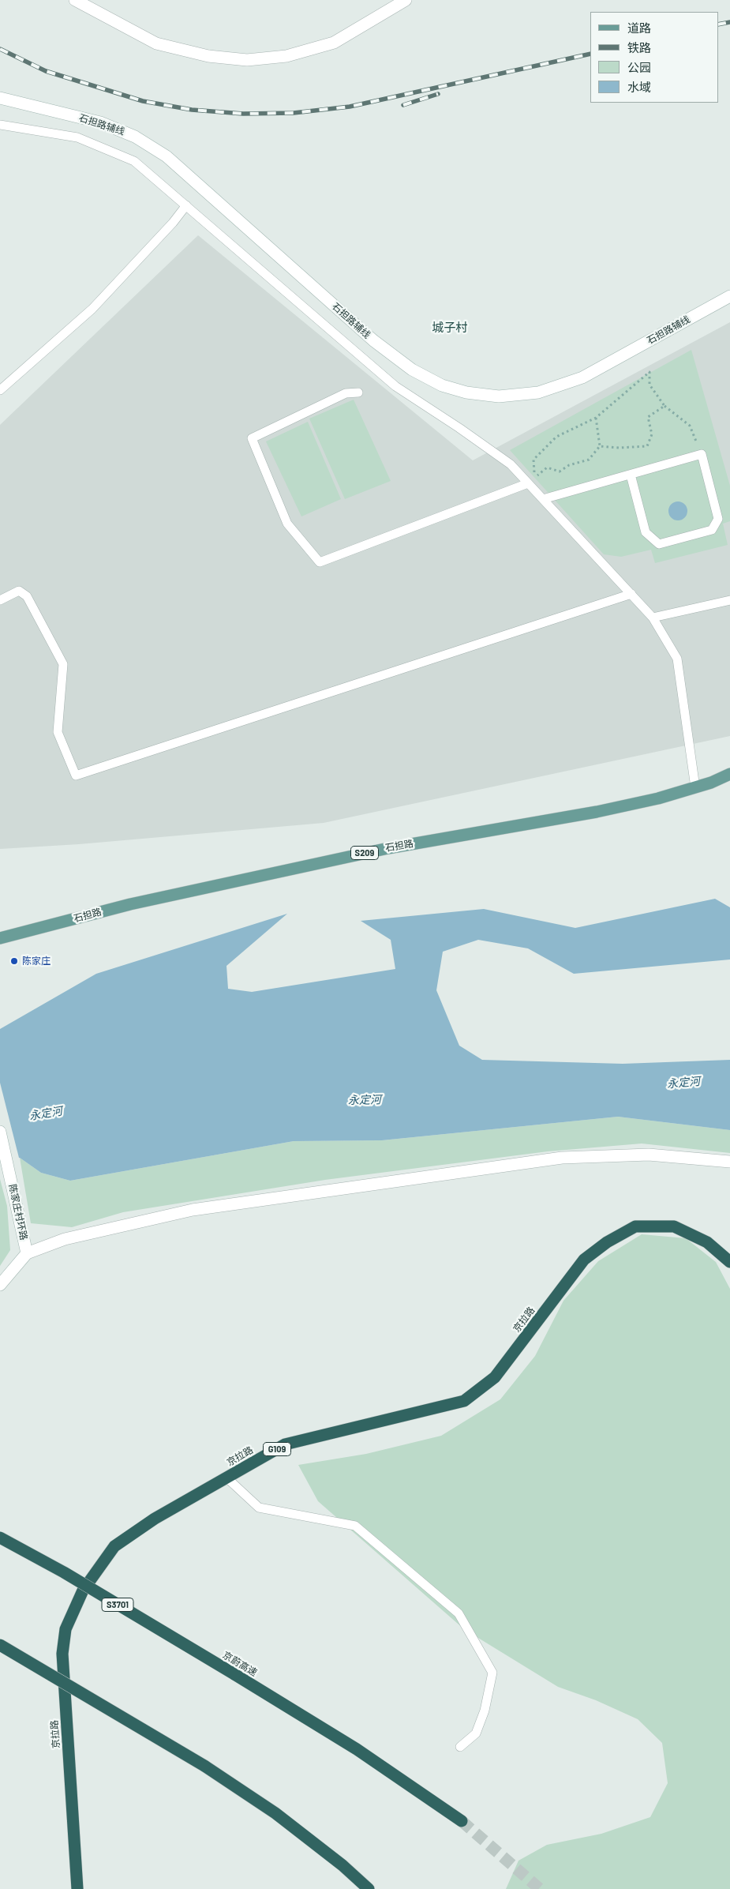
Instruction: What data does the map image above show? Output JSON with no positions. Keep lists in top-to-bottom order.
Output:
{
  "streets": {
    "highway": [
      "京拉路",
      "G109",
      "S3701",
      "京蔚高速"
    ],
    "main road": ["石担路", "S209"],
    "street": ["石担路辅线", "陈家庄村环路"]
  },
  "districts": ["城子村"],
  "water": ["永定河"],
  "places": ["陈家庄"],
  "legend": [
    "道路",
    "铁路",
    "公园",
    "水域"
  ]
}
